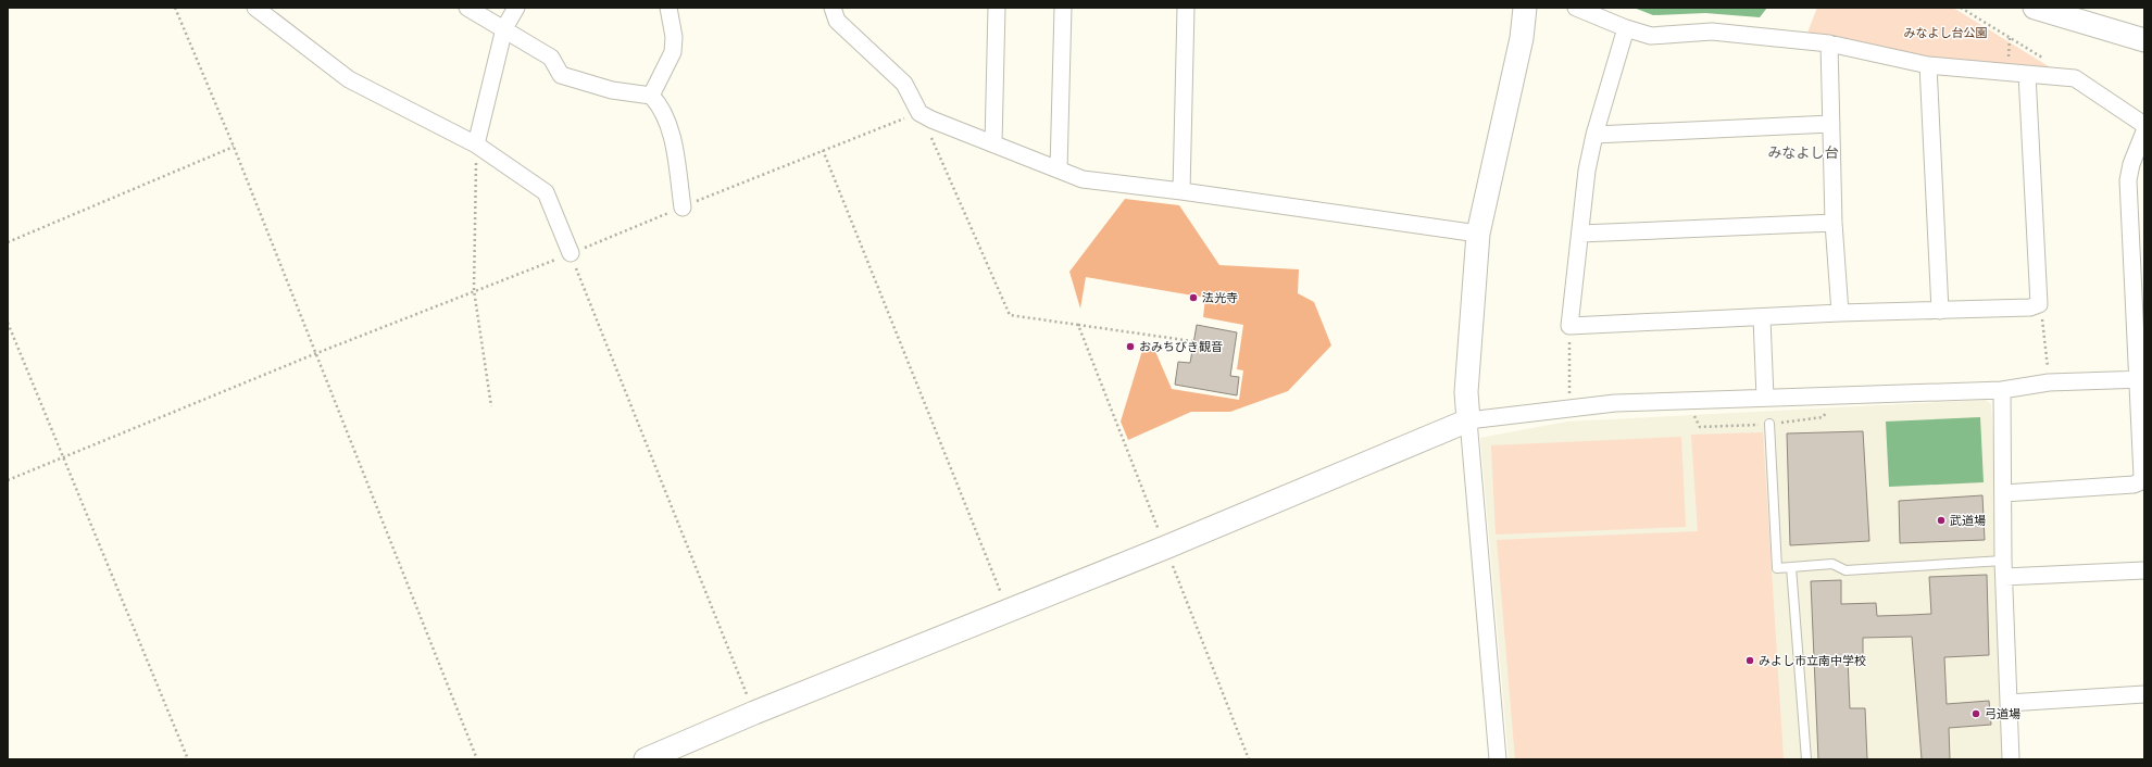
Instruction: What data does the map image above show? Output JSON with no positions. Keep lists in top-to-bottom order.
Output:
{
  "districts": ["みなよし台"],
  "parks": ["みなよし台公園"],
  "places": [
    "法光寺",
    "おみちびき観音",
    "武道場",
    "みよし市立南中学校",
    "弓道場"
  ]
}
